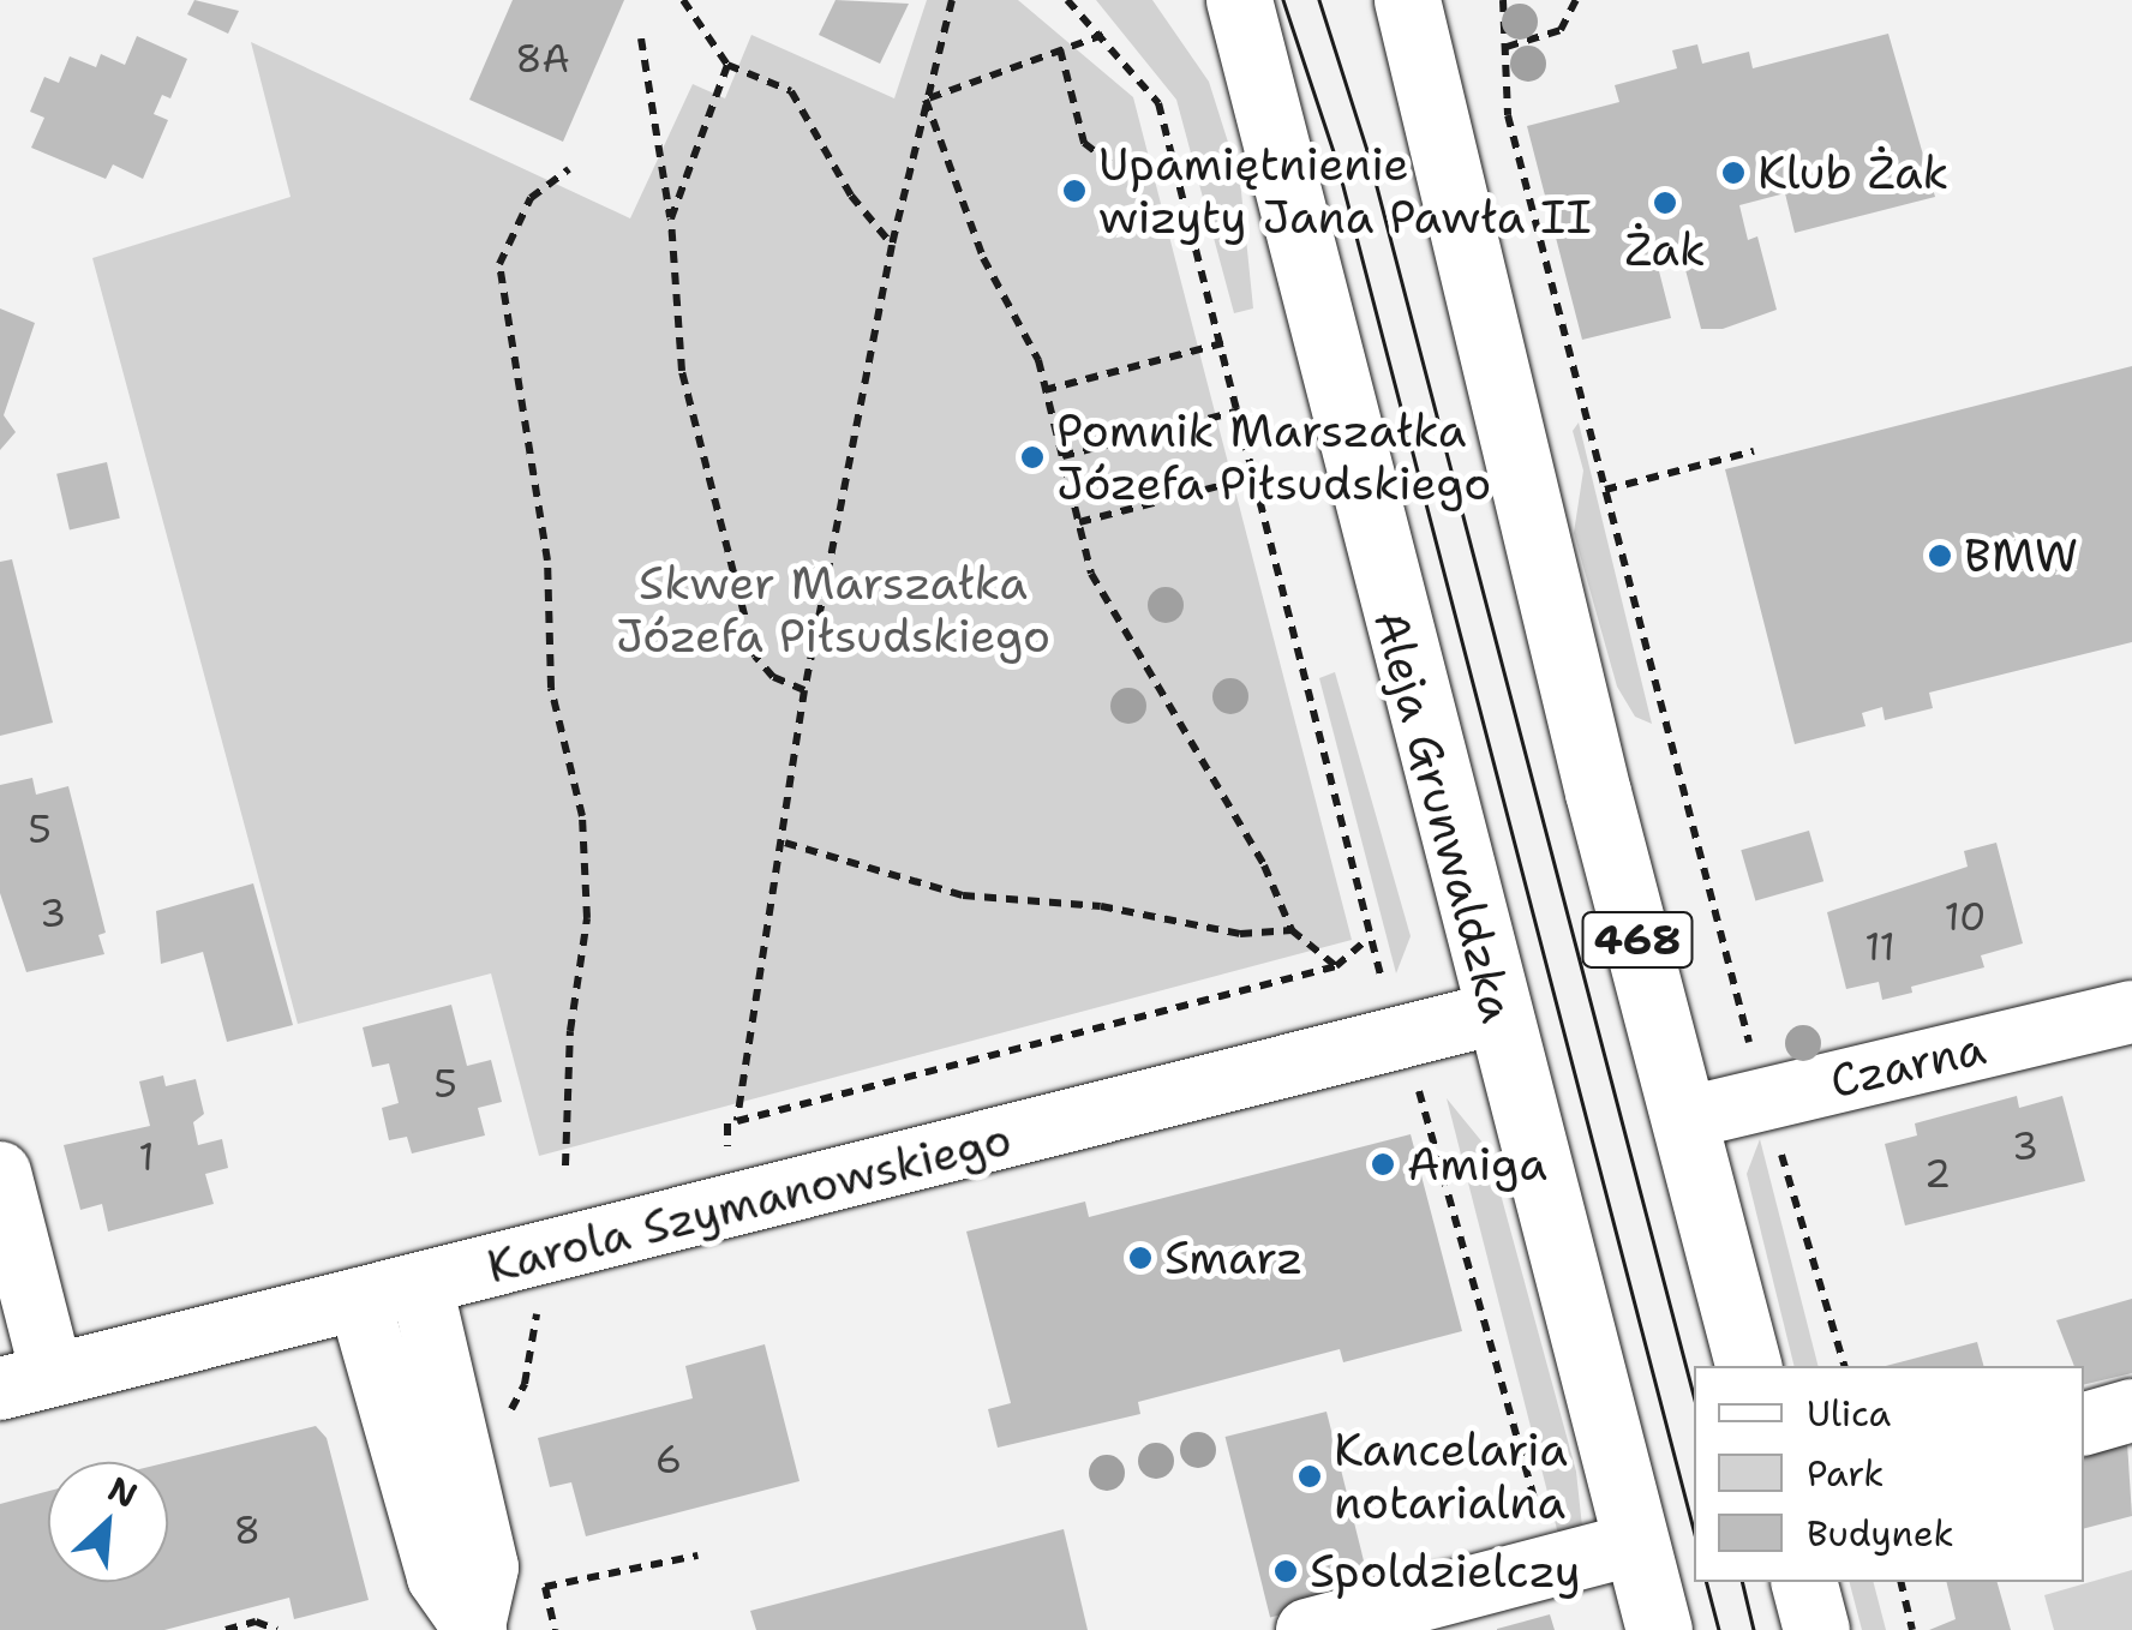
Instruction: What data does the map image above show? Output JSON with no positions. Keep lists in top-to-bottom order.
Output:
{
  "streets": {
    "main road": ["Aleja Grunwaldzka", "468"],
    "street": ["Czarna", "Karola Szymanowskiego"]
  },
  "crossings": [
    ["Aleja Grunwaldzka", "Karola Szymanowskiego"],
    ["468", "Czarna"]
  ],
  "parks": ["Skwer Marszałka Józefa Piłsudskiego"],
  "places": [
    "Klub Żak",
    "Upamiętnienie wizyty Jana Pawła II",
    "Żak",
    "Pomnik Marszałka Józefa Piłsudskiego",
    "BMW",
    "Amiga",
    "Smarz",
    "Kancelaria notarialna",
    "Spoldzielczy"
  ],
  "house_numbers": [
    "8A",
    "5",
    "3",
    "10",
    "11",
    "5",
    "3",
    "1",
    "2",
    "6",
    "8"
  ],
  "legend": ["Ulica", "Park", "Budynek"],
  "north": "top right"
}
